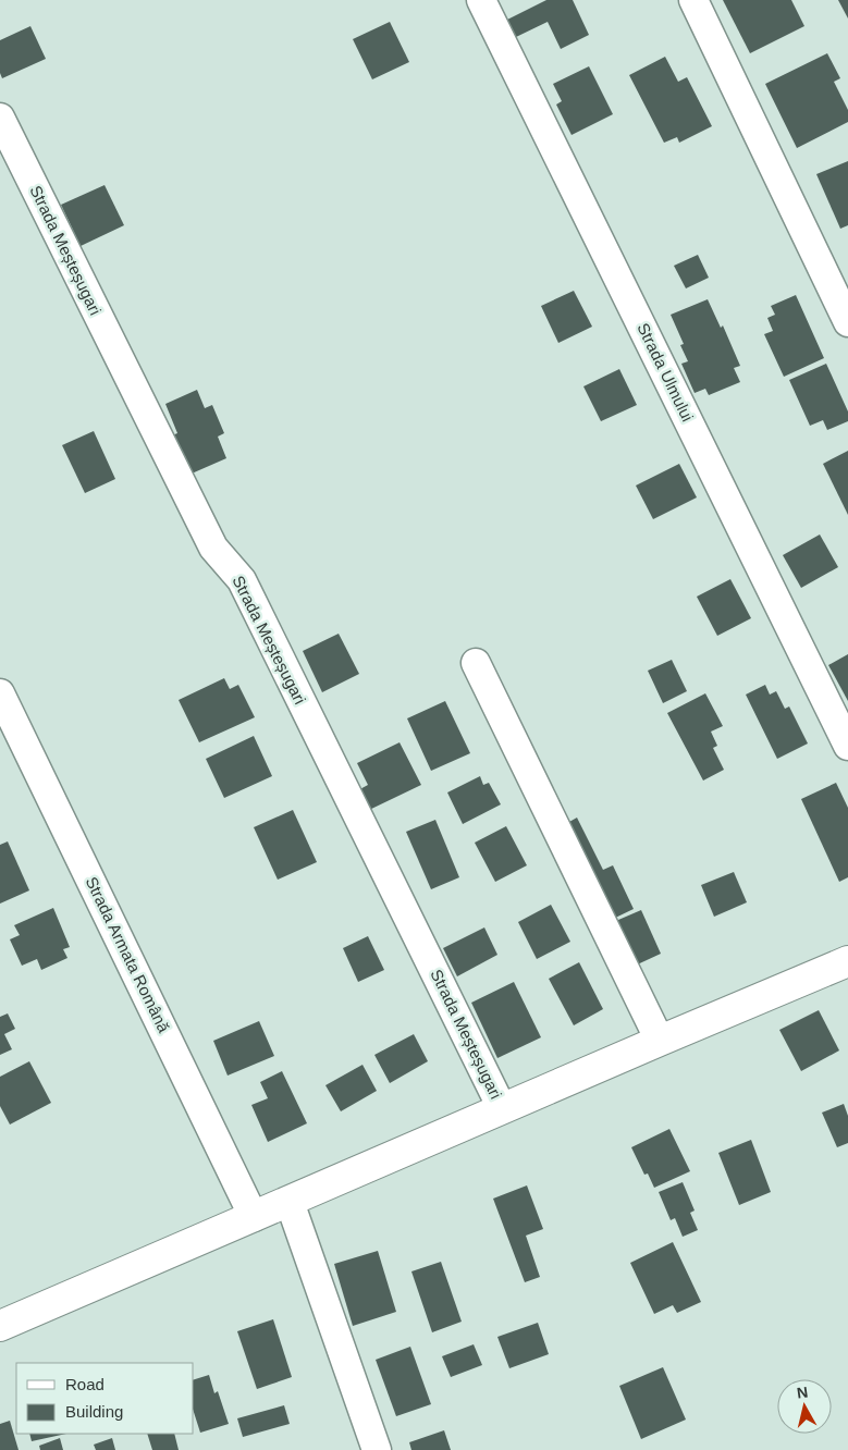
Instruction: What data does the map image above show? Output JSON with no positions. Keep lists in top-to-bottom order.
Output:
{
  "streets": {
    "street": ["Strada Meșteșugari", "Strada Ulmului", "Strada Armata Română"]
  },
  "legend": ["Road", "Building"],
  "north": "top"
}
